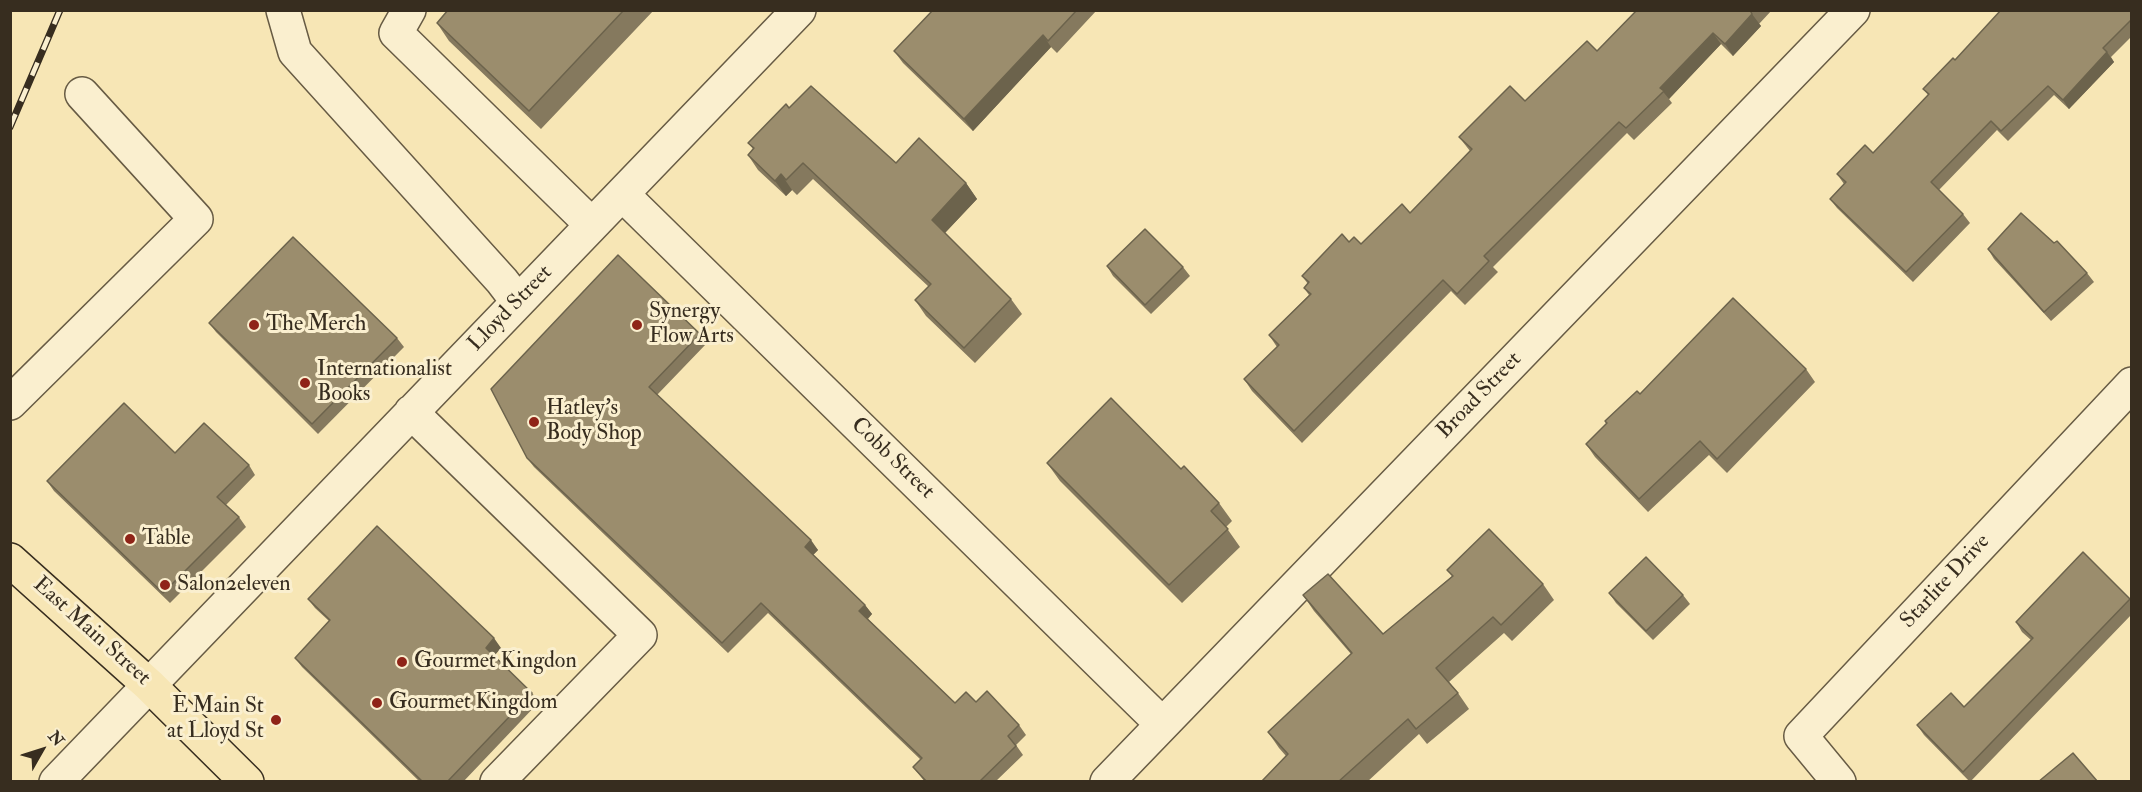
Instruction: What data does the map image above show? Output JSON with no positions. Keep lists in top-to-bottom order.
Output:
{
  "streets": {
    "main road": ["East Main Street"],
    "street": [
      "Lloyd Street",
      "Broad Street",
      "Cobb Street",
      "Starlite Drive"
    ]
  },
  "crossings": [
    ["Lloyd Street", "Cobb Street"],
    ["Lloyd Street", "East Main Street"],
    ["Broad Street", "Cobb Street"]
  ],
  "places": [
    "The Merch",
    "Synergy Flow Arts",
    "Internationalist Books",
    "Hatley's Body Shop",
    "Table",
    "Salon2eleven",
    "Gourmet Kingdon",
    "Gourmet Kingdom",
    "E Main St at Lloyd St"
  ],
  "north": "top right"
}
